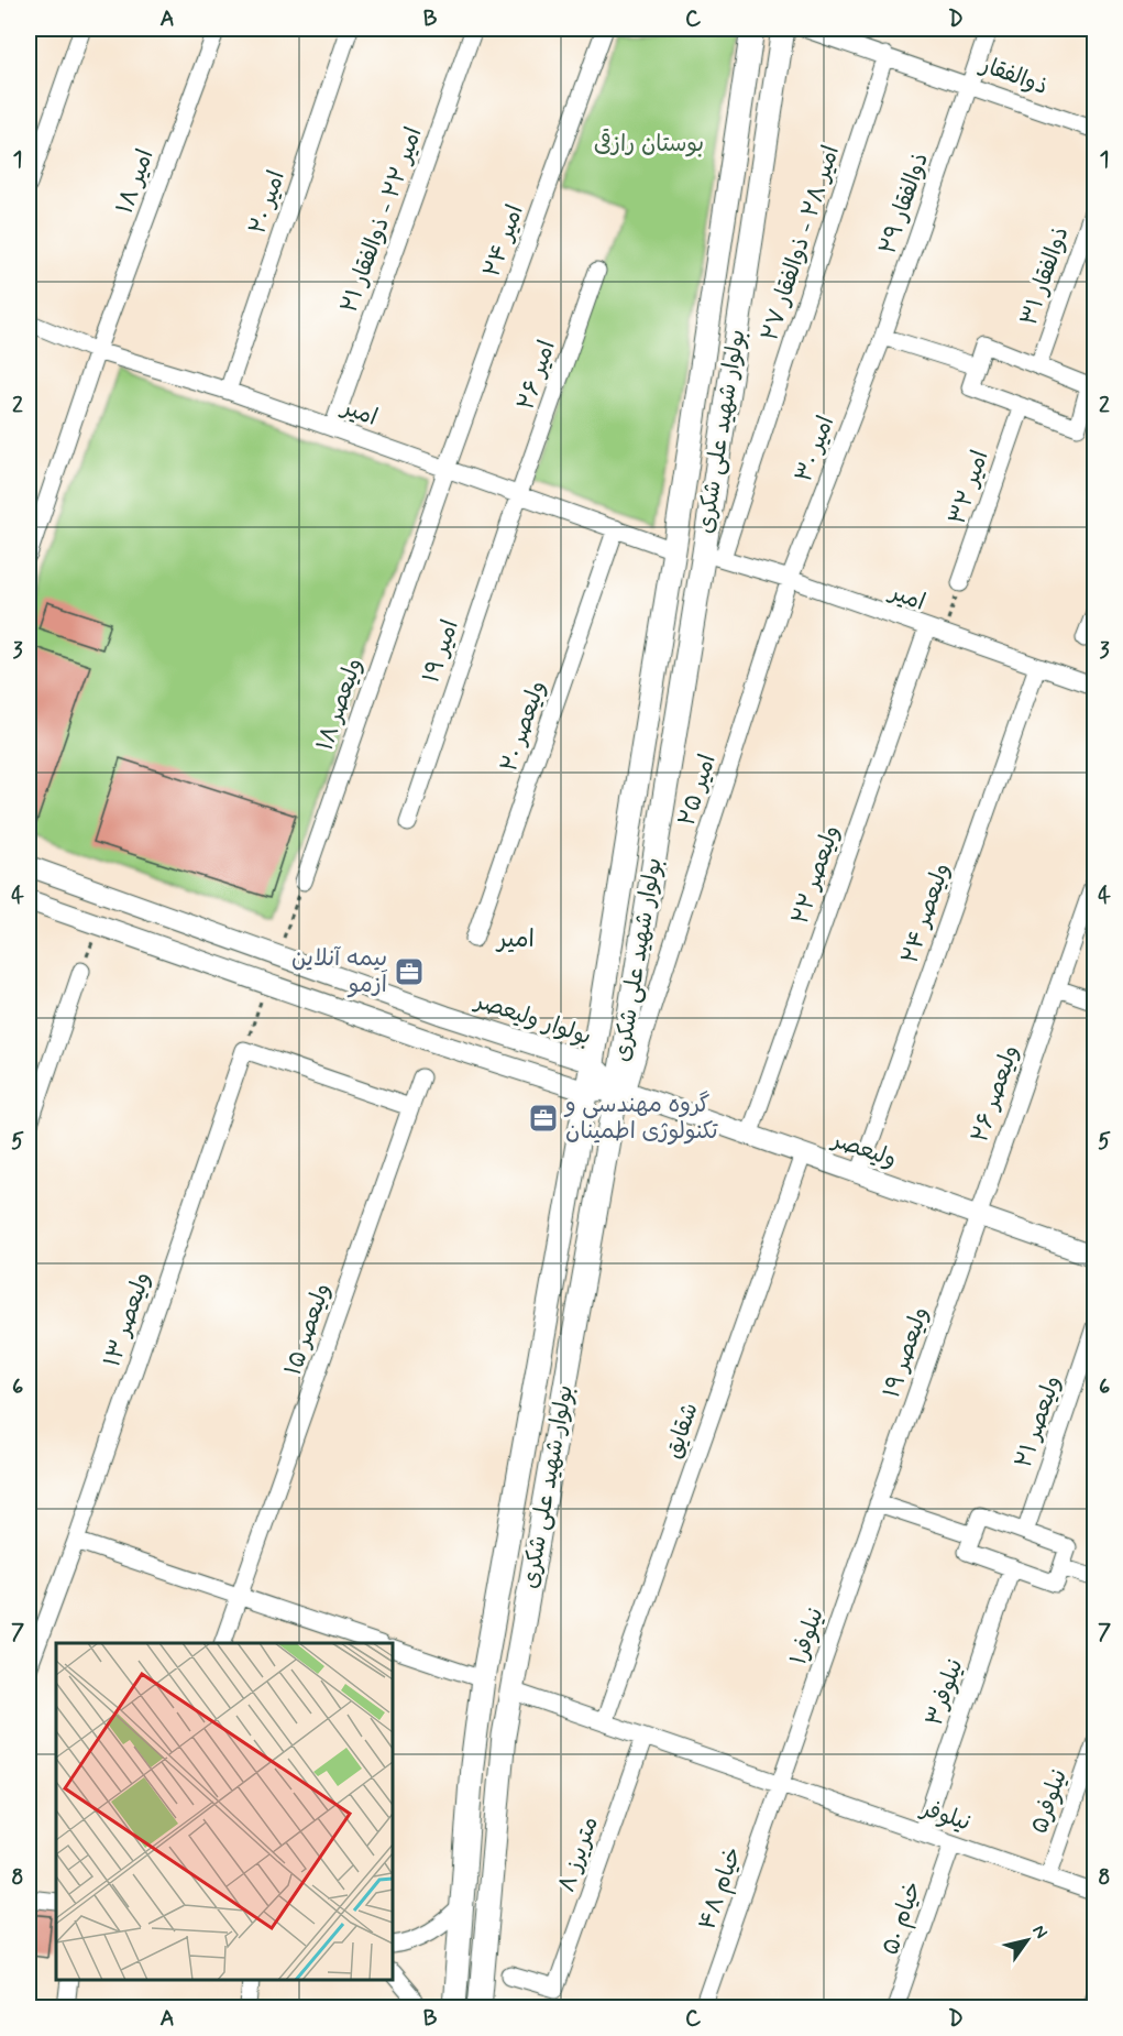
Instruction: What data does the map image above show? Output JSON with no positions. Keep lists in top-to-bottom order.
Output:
{
  "streets": {
    "main road": ["بولوار شهید علی شکری"],
    "street": [
      "ذوالفقار",
      "امیر ۱۸",
      "امیر ۲۰",
      "ذوالفقار ۲۹",
      "امیر ۲۲ - ذوالفقار ۲۱",
      "امیر ۲۴",
      "امیر ۲۸ - ذوالفقار ۲۷",
      "ذوالفقار ۳۱",
      "امیر ۲۶",
      "امیر",
      "امیر ۳۰",
      "امیر ۳۲",
      "امیر ۱۹",
      "ولیعصر ۱۸",
      "ولیعصر ۲۰",
      "امیر ۲۵",
      "ولیعصر ۲۲",
      "ولیعصر ۲۴",
      "بولوار ولیعصر",
      "ولیعصر ۲۶",
      "ولیعصر",
      "ولیعصر ۱۳",
      "ولیعصر ۱۵",
      "ولیعصر ۱۹",
      "ولیعصر ۲۱",
      "شقایق",
      "نیلوفر۱",
      "نیلوفر۳",
      "نیلوفر۵",
      "نیلوفر",
      "۸ متریرز",
      "خیام ۴۸",
      "خیام ۵۰"
    ]
  },
  "crossings": [
    ["ذوالفقار", "ذوالفقار ۲۹"],
    ["ذوالفقار", "امیر ۲۸ - ذوالفقار ۲۷"],
    ["امیر ۱۸", "امیر"],
    ["امیر ۲۰", "امیر"],
    ["ذوالفقار ۲۹", "امیر ۳۰"],
    ["امیر ۲۲ - ذوالفقار ۲۱", "امیر"],
    ["امیر ۲۴", "امیر"],
    ["امیر ۲۴", "ولیعصر ۱۸"],
    ["امیر ۲۸ - ذوالفقار ۲۷", "امیر"],
    ["امیر ۲۸ - ذوالفقار ۲۷", "بولوار شهید علی شکری"],
    ["امیر ۲۶", "امیر"],
    ["امیر ۲۶", "امیر ۱۹"],
    ["امیر", "بولوار شهید علی شکری"],
    ["امیر", "امیر ۳۰"],
    ["امیر", "امیر ۱۹"],
    ["امیر", "ولیعصر ۱۸"],
    ["امیر", "ولیعصر ۲۰"],
    ["امیر", "امیر ۲۵"],
    ["امیر", "ولیعصر ۲۲"],
    ["امیر", "ولیعصر ۲۴"],
    ["بولوار شهید علی شکری", "امیر ۲۵"],
    ["بولوار شهید علی شکری", "بولوار ولیعصر"],
    ["بولوار شهید علی شکری", "ولیعصر"],
    ["بولوار شهید علی شکری", "نیلوفر"],
    ["امیر ۳۰", "امیر ۲۵"],
    ["امیر ۲۵", "بولوار ولیعصر"],
    ["امیر ۲۵", "ولیعصر"],
    ["ولیعصر ۲۲", "ولیعصر"],
    ["ولیعصر ۲۴", "ولیعصر"],
    ["بولوار ولیعصر", "ولیعصر"],
    ["ولیعصر ۲۶", "ولیعصر"],
    ["ولیعصر ۲۶", "ولیعصر ۱۹"],
    ["ولیعصر", "ولیعصر ۱۹"],
    ["ولیعصر", "شقایق"],
    ["ولیعصر ۱۹", "نیلوفر۱"],
    ["شقایق", "نیلوفر"],
    ["نیلوفر۱", "نیلوفر"],
    ["نیلوفر۱", "خیام ۴۸"],
    ["نیلوفر۳", "نیلوفر"],
    ["نیلوفر۵", "نیلوفر"],
    ["نیلوفر", "۸ متریرز"],
    ["نیلوفر", "خیام ۴۸"],
    ["نیلوفر", "خیام ۵۰"]
  ],
  "districts": ["امیر"],
  "parks": ["بوستان رازقی"],
  "places": {
    "office": ["بیمه آنلاین اَزمو", "گروه مهندسی و تکنولوژی اطمینان"]
  },
  "north": "top right",
  "grid": {
    "columns": [
      "A",
      "B",
      "C",
      "D"
    ],
    "rows": [
      "1",
      "2",
      "3",
      "4",
      "5",
      "6",
      "7",
      "8"
    ]
  }
}
